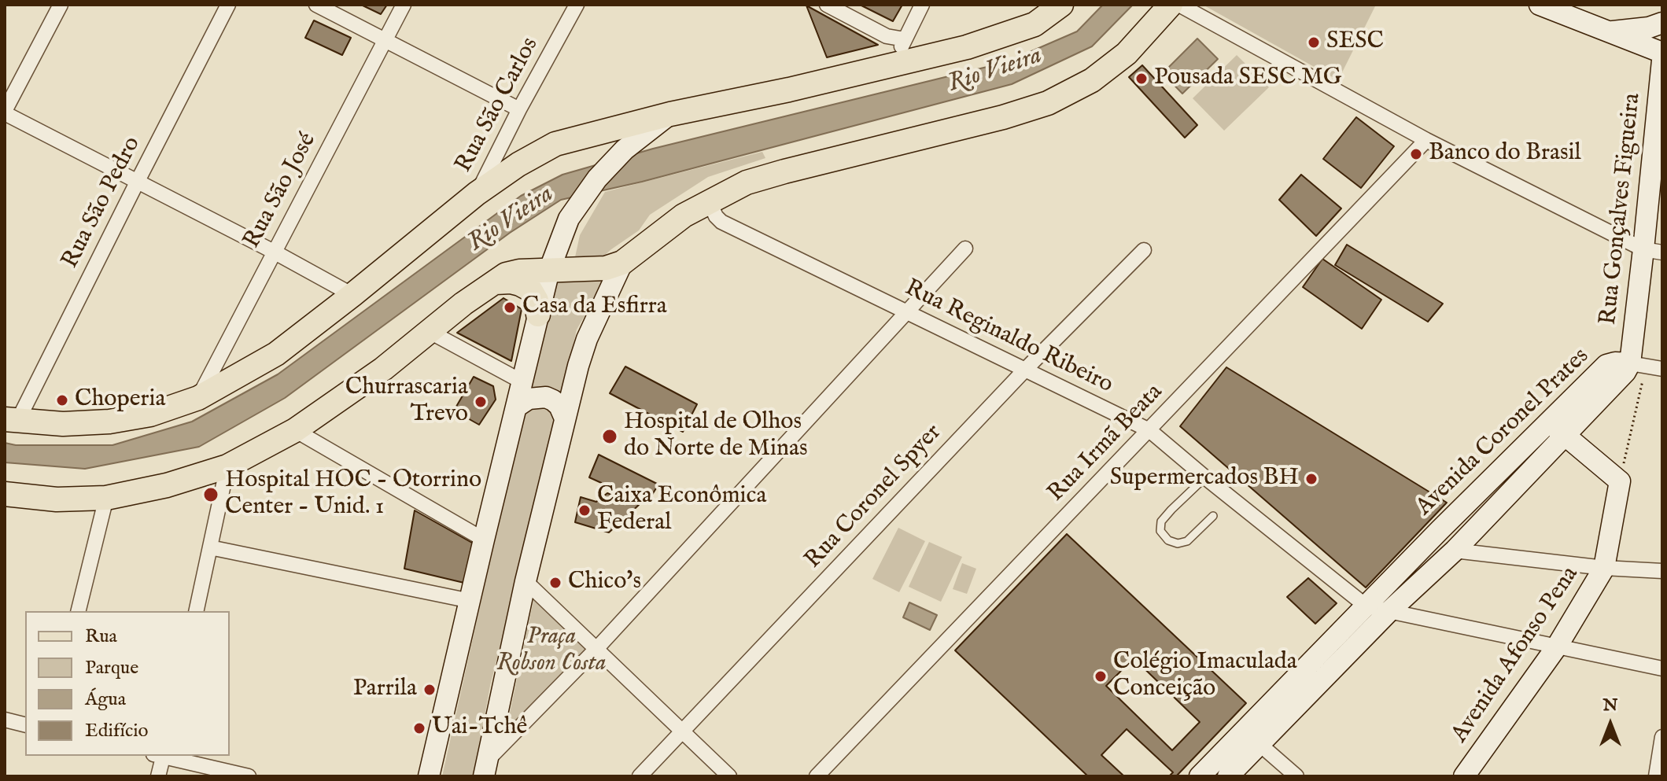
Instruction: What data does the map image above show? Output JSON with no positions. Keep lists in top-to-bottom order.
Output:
{
  "streets": {
    "main road": ["Rua Gonçalves Figueira", "Avenida Coronel Prates", "Avenida Afonso Pena"],
    "street": [
      "Rua São Carlos",
      "Rua São José",
      "Rua São Pedro",
      "Rua Reginaldo Ribeiro",
      "Rua Irmã Beata",
      "Rua Coronel Spyer"
    ]
  },
  "crossings": [
    ["Rua Gonçalves Figueira", "Avenida Coronel Prates"],
    ["Rua Reginaldo Ribeiro", "Avenida Coronel Prates"],
    ["Rua Reginaldo Ribeiro", "Rua Irmã Beata"],
    ["Rua Reginaldo Ribeiro", "Rua Coronel Spyer"]
  ],
  "water": ["Rio Vieira"],
  "parks": ["Praça Robson Costa"],
  "places": [
    "SESC",
    "Pousada SESC MG",
    "Banco do Brasil",
    "Casa da Esfirra",
    "Choperia",
    "Churrascaria Trevo",
    "Hospital de Olhos do Norte de Minas",
    "Supermercados BH",
    "Hospital HOC - Otorrino Center - Unid. 1",
    "Caixa Econômica Federal",
    "Chico's",
    "Colégio Imaculada Conceição",
    "Parrila",
    "Uai-Tchê"
  ],
  "legend": [
    "Rua",
    "Parque",
    "Água",
    "Edifício"
  ],
  "north": "top"
}
